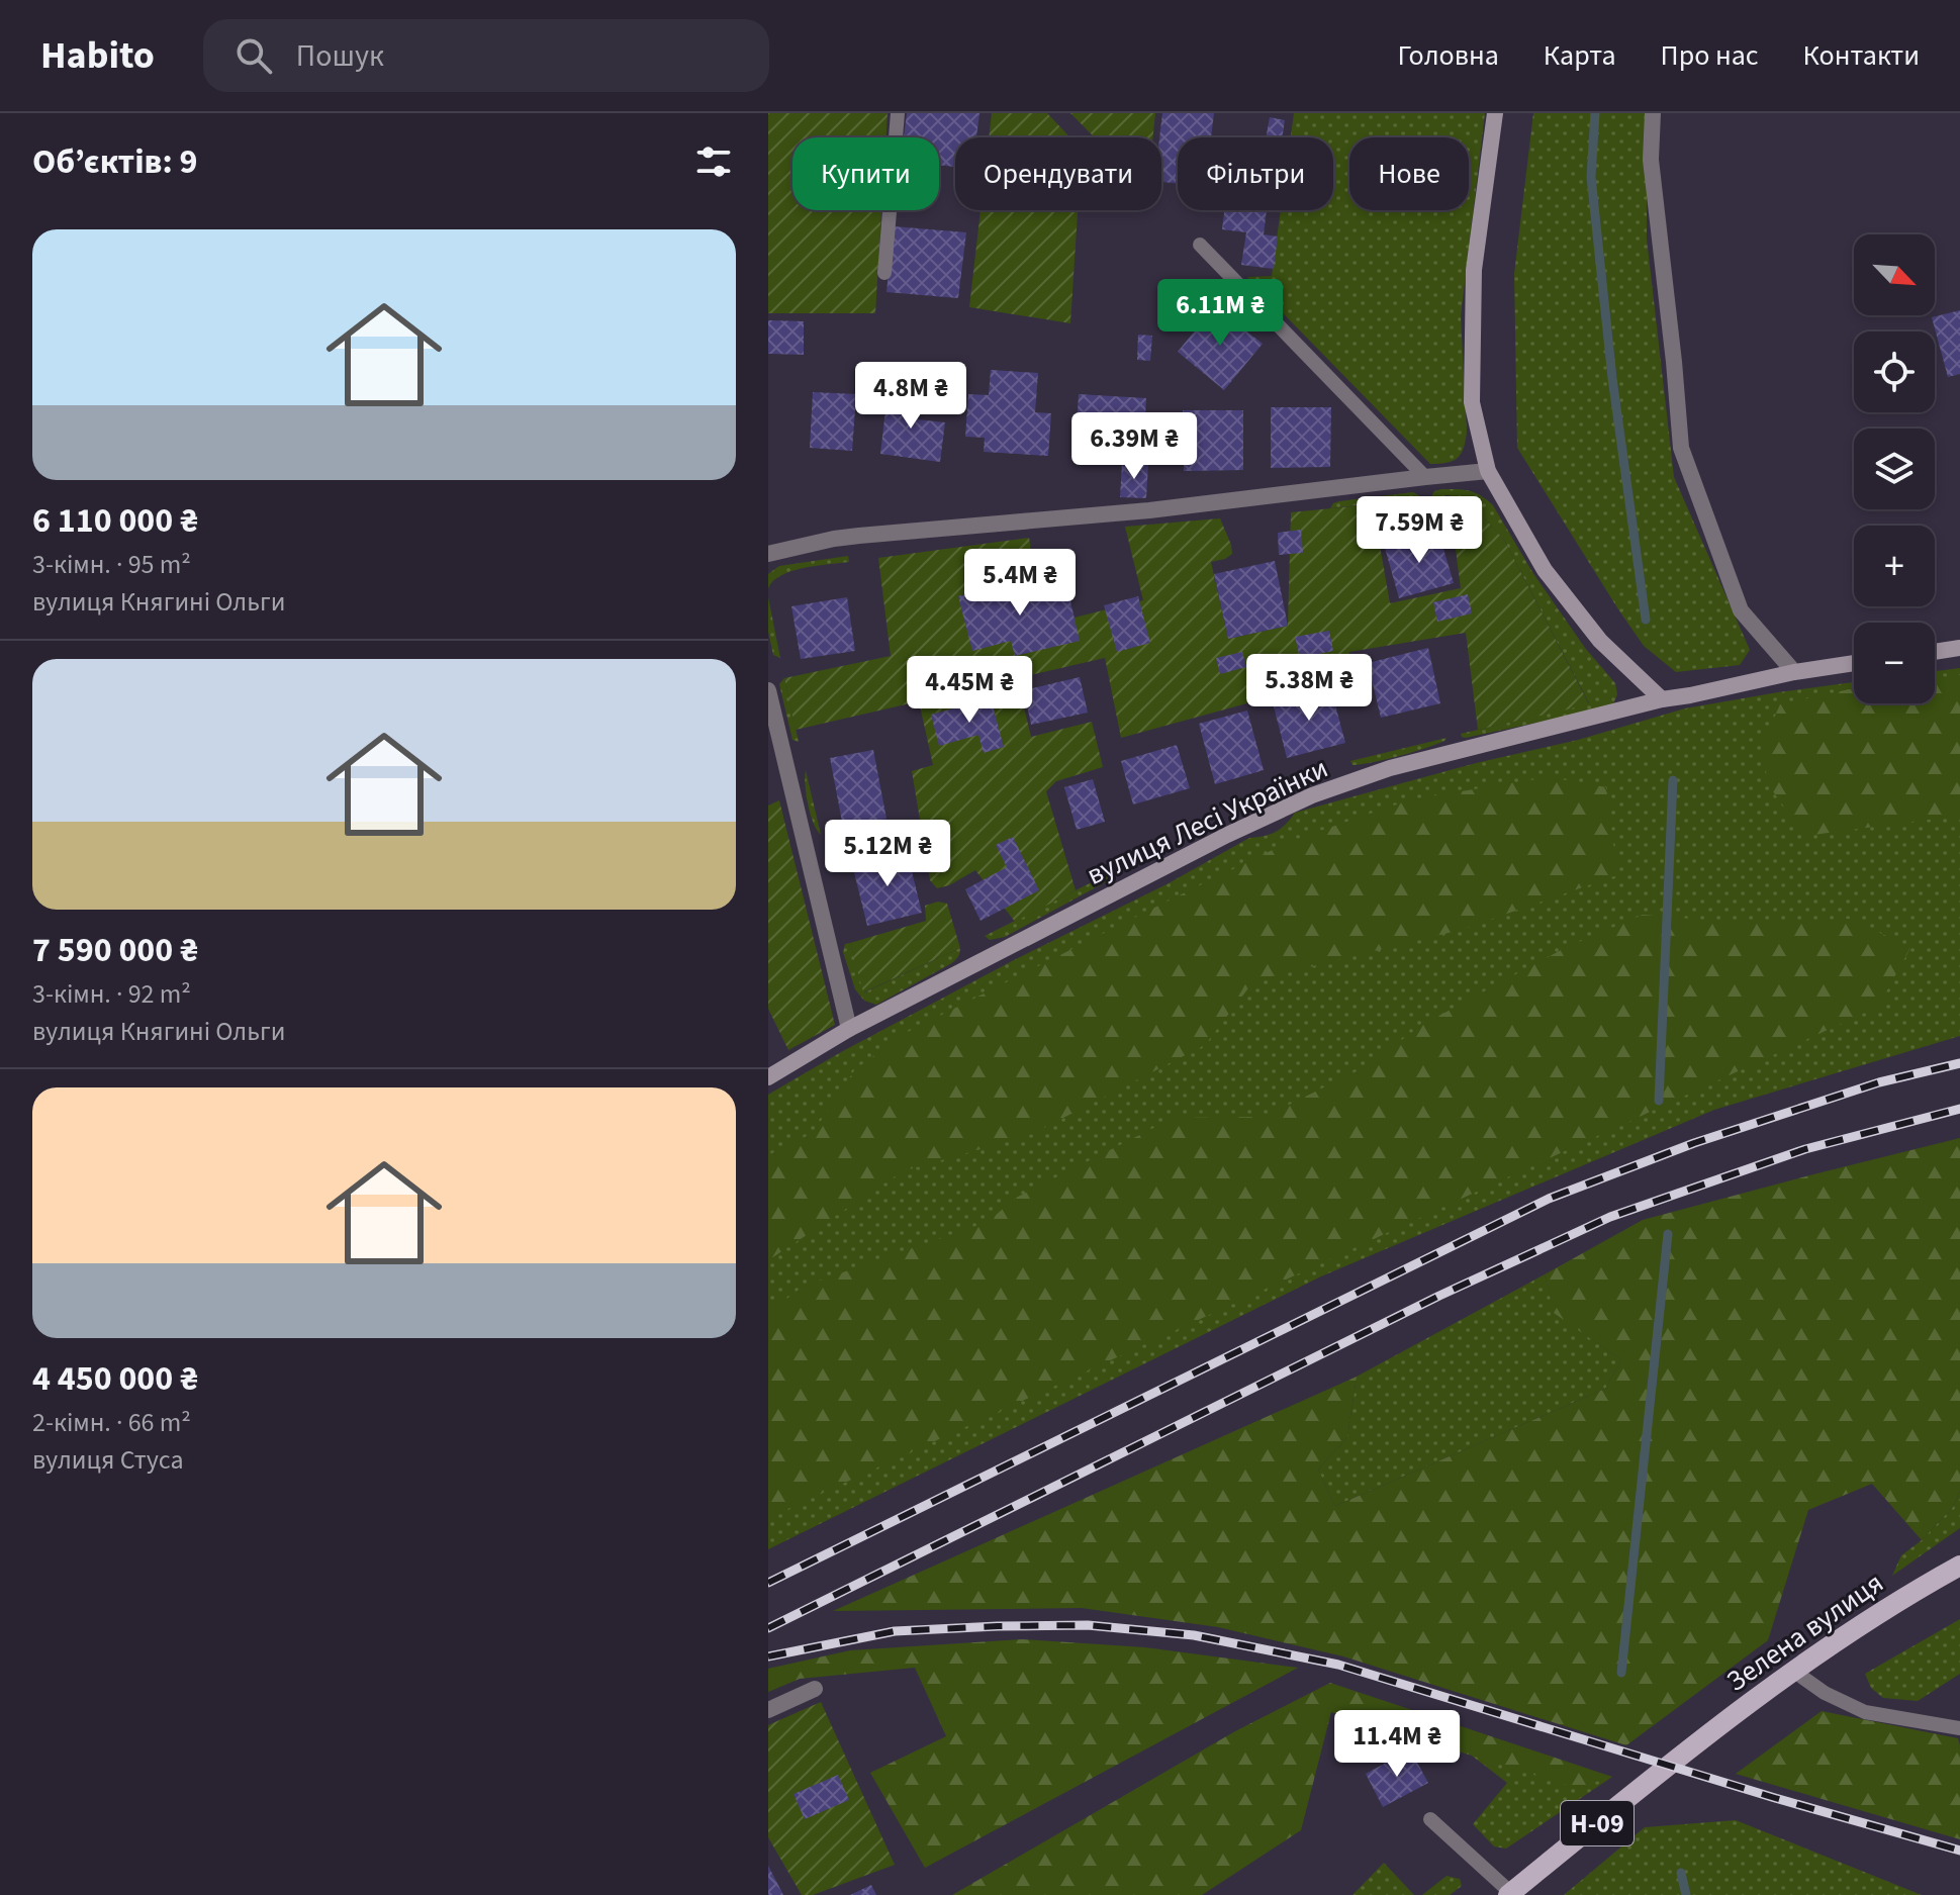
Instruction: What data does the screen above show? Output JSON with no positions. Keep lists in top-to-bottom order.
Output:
{
  "streets": {
    "main road": ["Зелена вулиця", "Н-09"],
    "street": ["вулиця Лесі Українки"]
  },
  "north": "bottom right",
  "page": {
    "header": "Habito",
    "search": "Пошук",
    "nav": [
      "Головна",
      "Карта",
      "Про нас",
      "Контакти"
    ],
    "heading": "Об’єктів: 9",
    "chip": [
      "Купити",
      "Орендувати",
      "Фільтри",
      "Нове"
    ],
    "list": [
      {
        "name": "6 110 000 ₴",
        "note": "3-кімн. · 95 m² · вулиця Княгині Ольги"
      },
      {
        "name": "7 590 000 ₴",
        "note": "3-кімн. · 92 m² · вулиця Княгині Ольги"
      },
      {
        "name": "4 450 000 ₴",
        "note": "2-кімн. · 66 m² · вулиця Стуса"
      }
    ],
    "map_buttons": ["+", "−"],
    "price": [
      "6.11M ₴",
      "4.8M ₴",
      "6.39M ₴",
      "7.59M ₴",
      "5.4M ₴",
      "5.38M ₴",
      "4.45M ₴",
      "5.12M ₴",
      "11.4M ₴"
    ]
  }
}
